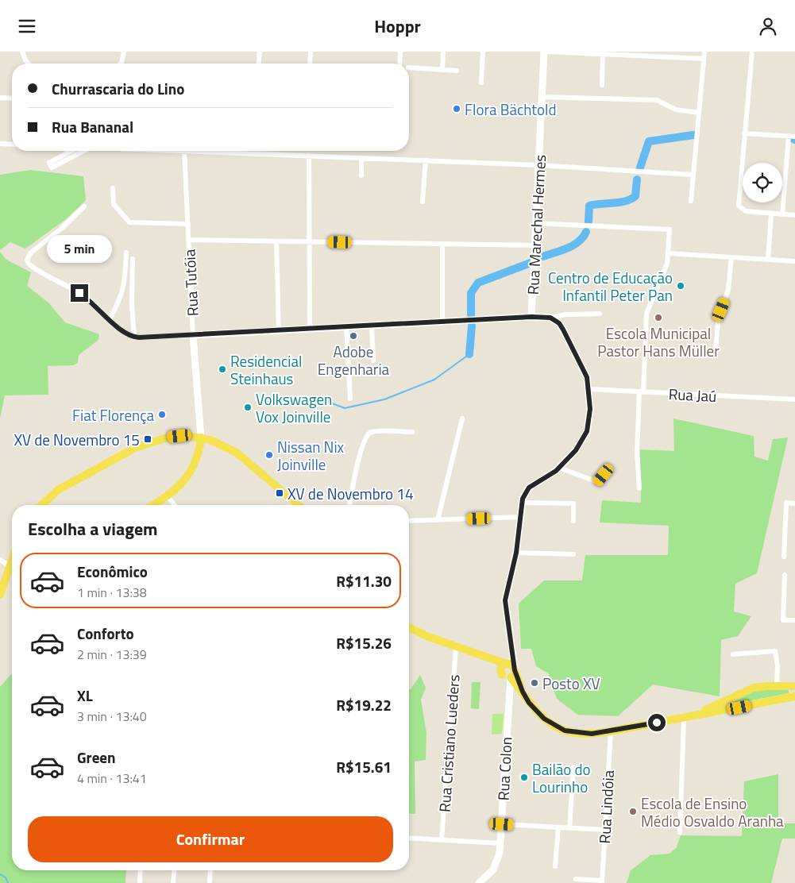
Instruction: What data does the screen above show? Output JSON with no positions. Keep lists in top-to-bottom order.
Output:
{
  "streets": {
    "street": [
      "Rua Marechal Hermes",
      "Rua Tutóia",
      "Rua Jaú",
      "Rua Cristiano Lueders",
      "Rua Colon",
      "Rua Lindóia"
    ]
  },
  "places": {
    "other": [
      "Flora Bächtold",
      "Centro de Educação Infantil Peter Pan",
      "Escola Municipal Pastor Hans Müller",
      "Adobe Engenharia",
      "Residencial Steinhaus",
      "Volkswagen Vox Joinville",
      "Fiat Florença",
      "Nissan Nix Joinville",
      "Posto XV",
      "Bailão do Lourinho",
      "Escola de Ensino Médio Osvaldo Aranha"
    ],
    "transit": ["XV de Novembro 15", "XV de Novembro 14"]
  },
  "page": {
    "header": "Hoppr",
    "banner": ["Churrascaria do Lino", "Rua Bananal"],
    "bubble": "5 min",
    "heading": "Escolha a viagem",
    "list": [
      {
        "name": "Econômico",
        "note": "1 min · 13:38",
        "value": "R$11.30"
      },
      {
        "name": "Conforto",
        "note": "2 min · 13:39",
        "value": "R$15.26"
      },
      {
        "name": "XL",
        "note": "3 min · 13:40",
        "value": "R$19.22"
      },
      {
        "name": "Green",
        "note": "4 min · 13:41",
        "value": "R$15.61"
      }
    ],
    "buttons": "Confirmar"
  }
}
